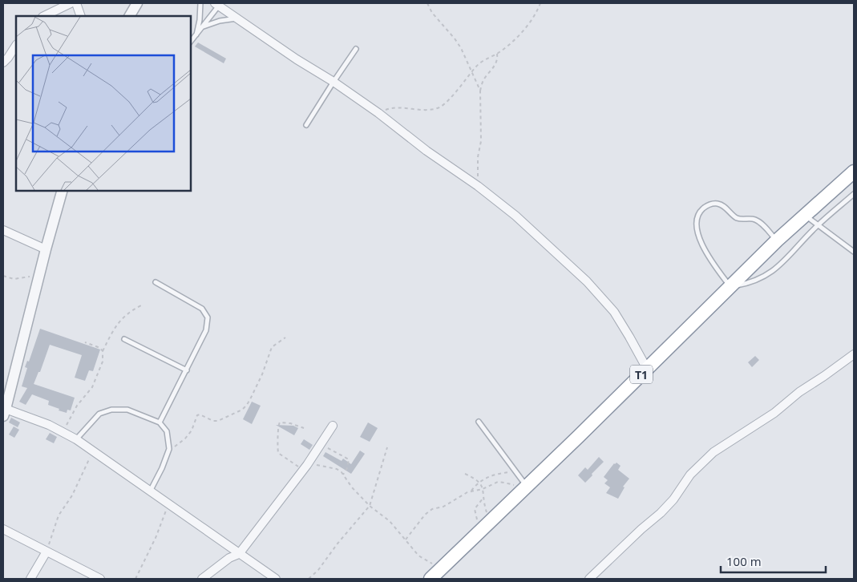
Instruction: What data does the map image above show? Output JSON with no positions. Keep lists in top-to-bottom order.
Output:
{
  "streets": {
    "highway": ["T1"]
  },
  "scale_bar": "100 m"
}
